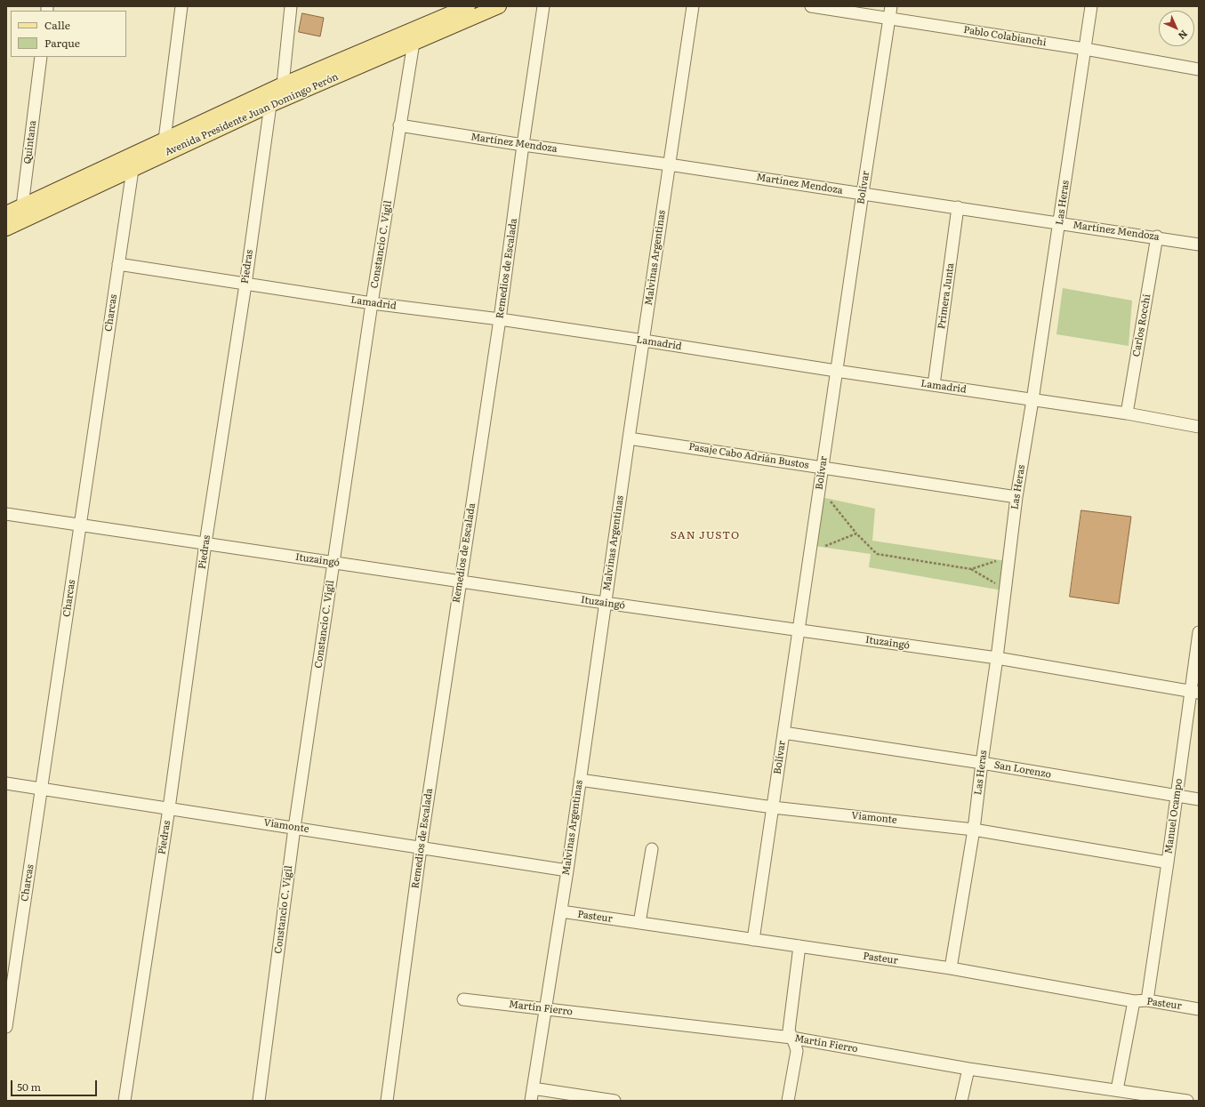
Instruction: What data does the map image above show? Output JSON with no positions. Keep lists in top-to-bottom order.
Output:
{
  "streets": {
    "main road": ["Avenida Presidente Juan Domingo Perón"],
    "street": [
      "Pablo Colabianchi",
      "Quintana",
      "Martínez Mendoza",
      "Bolívar",
      "Las Heras",
      "Constancio C. Vigil",
      "Malvinas Argentinas",
      "Piedras",
      "Remedios de Escalada",
      "Primera Junta",
      "Lamadrid",
      "Charcas",
      "Carlos Rocchi",
      "Pasaje Cabo Adrián Bustos",
      "Ituzaingó",
      "San Lorenzo",
      "Manuel Ocampo",
      "Viamonte",
      "Pasteur",
      "Martín Fierro"
    ]
  },
  "crossings": [
    ["Pablo Colabianchi", "Bolívar"],
    ["Pablo Colabianchi", "Las Heras"],
    ["Avenida Presidente Juan Domingo Perón", "Quintana"],
    ["Avenida Presidente Juan Domingo Perón", "Constancio C. Vigil"],
    ["Avenida Presidente Juan Domingo Perón", "Piedras"],
    ["Avenida Presidente Juan Domingo Perón", "Charcas"],
    ["Martínez Mendoza", "Bolívar"],
    ["Martínez Mendoza", "Las Heras"],
    ["Martínez Mendoza", "Constancio C. Vigil"],
    ["Martínez Mendoza", "Malvinas Argentinas"],
    ["Martínez Mendoza", "Remedios de Escalada"],
    ["Martínez Mendoza", "Primera Junta"],
    ["Martínez Mendoza", "Carlos Rocchi"],
    ["Bolívar", "Lamadrid"],
    ["Bolívar", "Pasaje Cabo Adrián Bustos"],
    ["Bolívar", "Ituzaingó"],
    ["Bolívar", "San Lorenzo"],
    ["Bolívar", "Viamonte"],
    ["Bolívar", "Pasteur"],
    ["Las Heras", "Lamadrid"],
    ["Las Heras", "Pasaje Cabo Adrián Bustos"],
    ["Las Heras", "Ituzaingó"],
    ["Las Heras", "San Lorenzo"],
    ["Las Heras", "Viamonte"],
    ["Las Heras", "Pasteur"],
    ["Constancio C. Vigil", "Lamadrid"],
    ["Constancio C. Vigil", "Ituzaingó"],
    ["Constancio C. Vigil", "Viamonte"],
    ["Malvinas Argentinas", "Lamadrid"],
    ["Malvinas Argentinas", "Pasaje Cabo Adrián Bustos"],
    ["Malvinas Argentinas", "Ituzaingó"],
    ["Malvinas Argentinas", "Viamonte"],
    ["Malvinas Argentinas", "Pasteur"],
    ["Malvinas Argentinas", "Martín Fierro"],
    ["Piedras", "Lamadrid"],
    ["Piedras", "Ituzaingó"],
    ["Piedras", "Viamonte"],
    ["Remedios de Escalada", "Lamadrid"],
    ["Remedios de Escalada", "Ituzaingó"],
    ["Remedios de Escalada", "Viamonte"],
    ["Primera Junta", "Lamadrid"],
    ["Lamadrid", "Charcas"],
    ["Lamadrid", "Carlos Rocchi"],
    ["Charcas", "Ituzaingó"],
    ["Charcas", "Viamonte"],
    ["Ituzaingó", "Manuel Ocampo"],
    ["San Lorenzo", "Manuel Ocampo"],
    ["Manuel Ocampo", "Viamonte"],
    ["Manuel Ocampo", "Pasteur"]
  ],
  "districts": ["SAN JUSTO"],
  "legend": ["Calle", "Parque"],
  "scale_bar": "50 m",
  "north": "bottom right"
}
